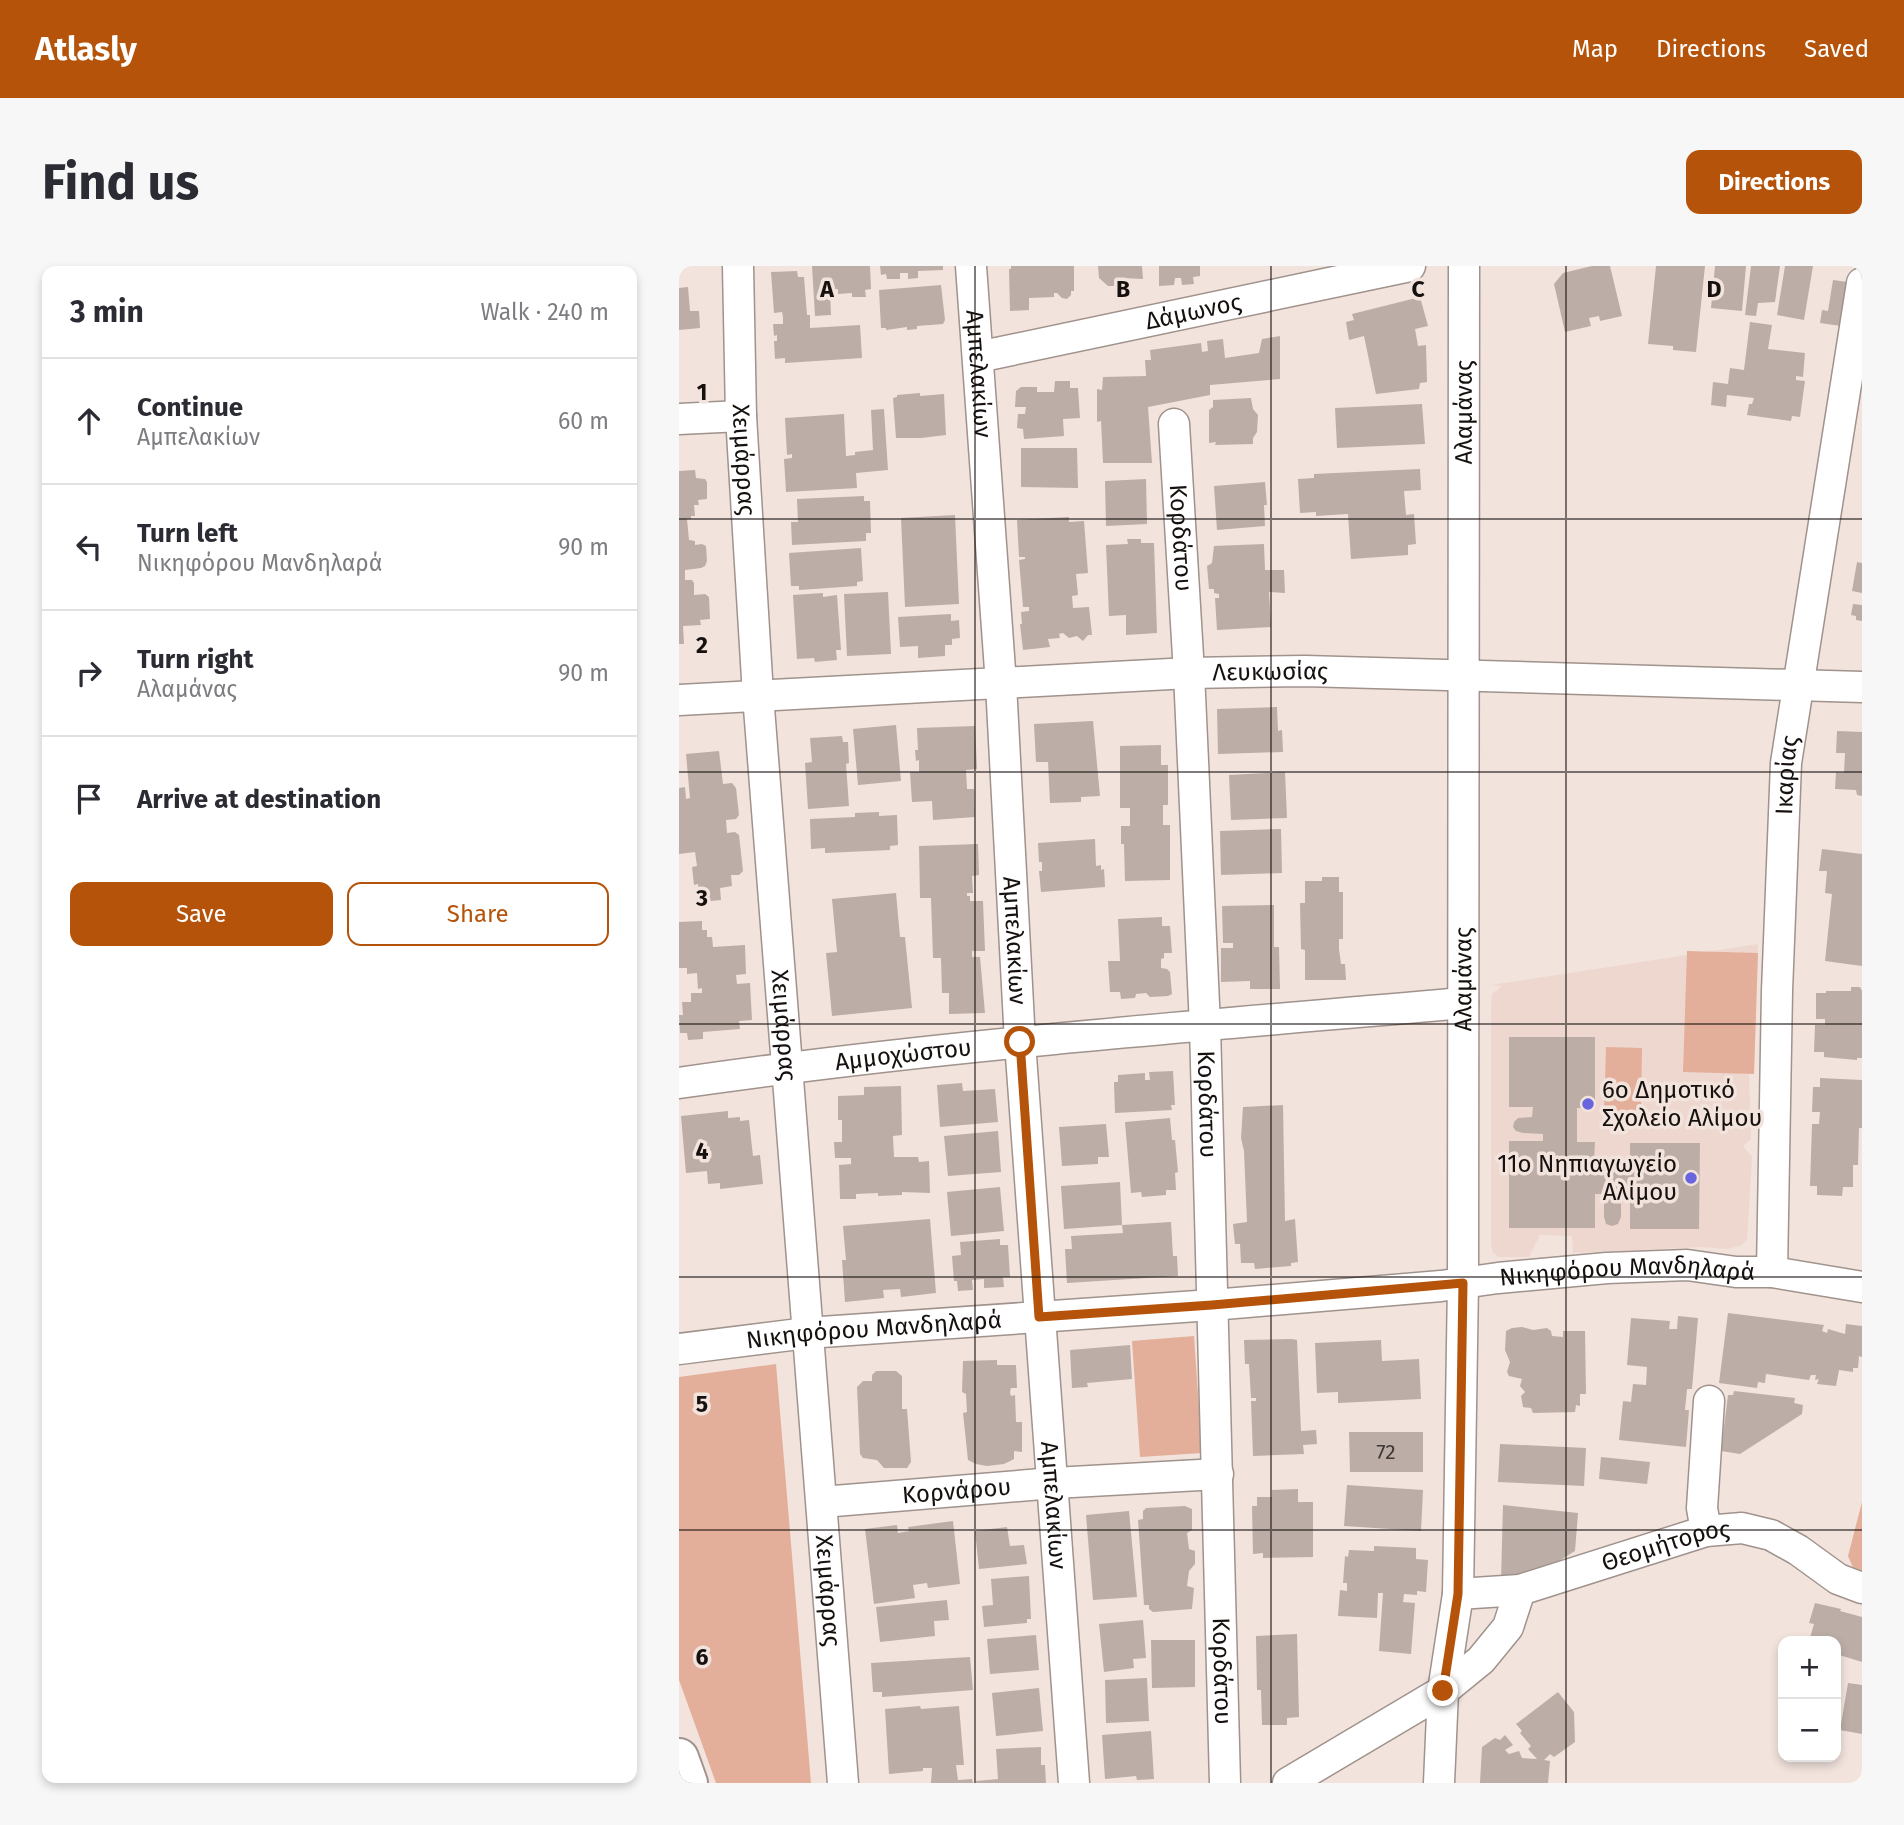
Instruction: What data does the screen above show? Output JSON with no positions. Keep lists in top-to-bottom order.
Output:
{
  "streets": {
    "street": [
      "Δάμωνος",
      "Αμπελακίων",
      "Αλαμάνας",
      "Χειμάρρας",
      "Κορδάτου",
      "Λευκωσίας",
      "Ικαρίας",
      "Αμμοχώστου",
      "Νικηφόρου Μανδηλαρά",
      "Κορνάρου",
      "Θεομήτορος"
    ]
  },
  "crossings": [
    ["Δάμωνος", "Αμπελακίων"],
    ["Αμπελακίων", "Λευκωσίας"],
    ["Αμπελακίων", "Αμμοχώστου"],
    ["Αμπελακίων", "Νικηφόρου Μανδηλαρά"],
    ["Αμπελακίων", "Κορνάρου"],
    ["Αλαμάνας", "Λευκωσίας"],
    ["Αλαμάνας", "Αμμοχώστου"],
    ["Αλαμάνας", "Νικηφόρου Μανδηλαρά"],
    ["Αλαμάνας", "Θεομήτορος"],
    ["Χειμάρρας", "Λευκωσίας"],
    ["Χειμάρρας", "Αμμοχώστου"],
    ["Χειμάρρας", "Νικηφόρου Μανδηλαρά"],
    ["Χειμάρρας", "Κορνάρου"],
    ["Κορδάτου", "Λευκωσίας"],
    ["Κορδάτου", "Αμμοχώστου"],
    ["Κορδάτου", "Νικηφόρου Μανδηλαρά"],
    ["Κορδάτου", "Κορνάρου"],
    ["Λευκωσίας", "Ικαρίας"],
    ["Ικαρίας", "Νικηφόρου Μανδηλαρά"]
  ],
  "places": ["6ο Δημοτικό Σχολείο Αλίμου", "11ο Νηπιαγωγείο Αλίμου"],
  "house_numbers": ["72"],
  "page": {
    "header": "Atlasly",
    "nav": ["Map", "Directions", "Saved"],
    "buttons": [
      "Directions",
      ["Save", "Share"]
    ],
    "title": "Find us",
    "heading": ["3 min", "Walk · 240 m"],
    "list": [
      ["Continue", "Αμπελακίων", "60 m"],
      ["Turn left", "Νικηφόρου Μανδηλαρά", "90 m"],
      ["Turn right", "Αλαμάνας", "90 m"],
      "Arrive at destination"
    ],
    "map_buttons": ["+", "−"]
  },
  "grid": {
    "columns": [
      "A",
      "B",
      "C",
      "D"
    ],
    "rows": [
      "1",
      "2",
      "3",
      "4",
      "5",
      "6"
    ]
  }
}
